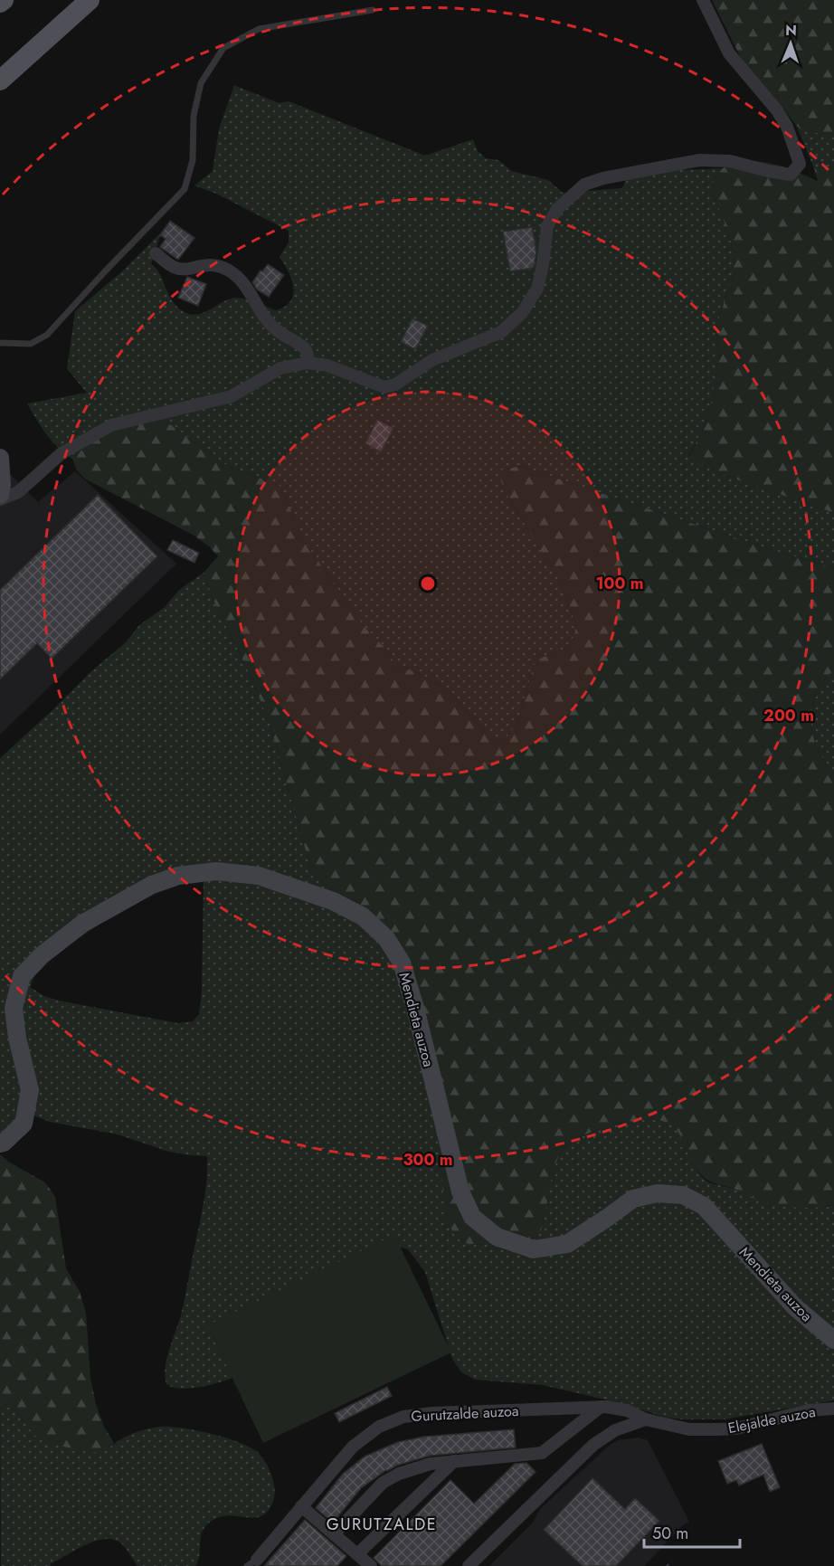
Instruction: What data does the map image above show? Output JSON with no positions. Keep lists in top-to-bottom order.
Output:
{
  "streets": {
    "street": ["Mendieta auzoa", "Gurutzalde auzoa", "Elejalde auzoa"]
  },
  "crossings": [
    ["Gurutzalde auzoa", "Elejalde auzoa"]
  ],
  "districts": ["GURUTZALDE"],
  "scale_bar": "50 m",
  "north": "top",
  "rings": ["100 m", "200 m", "300 m"]
}
